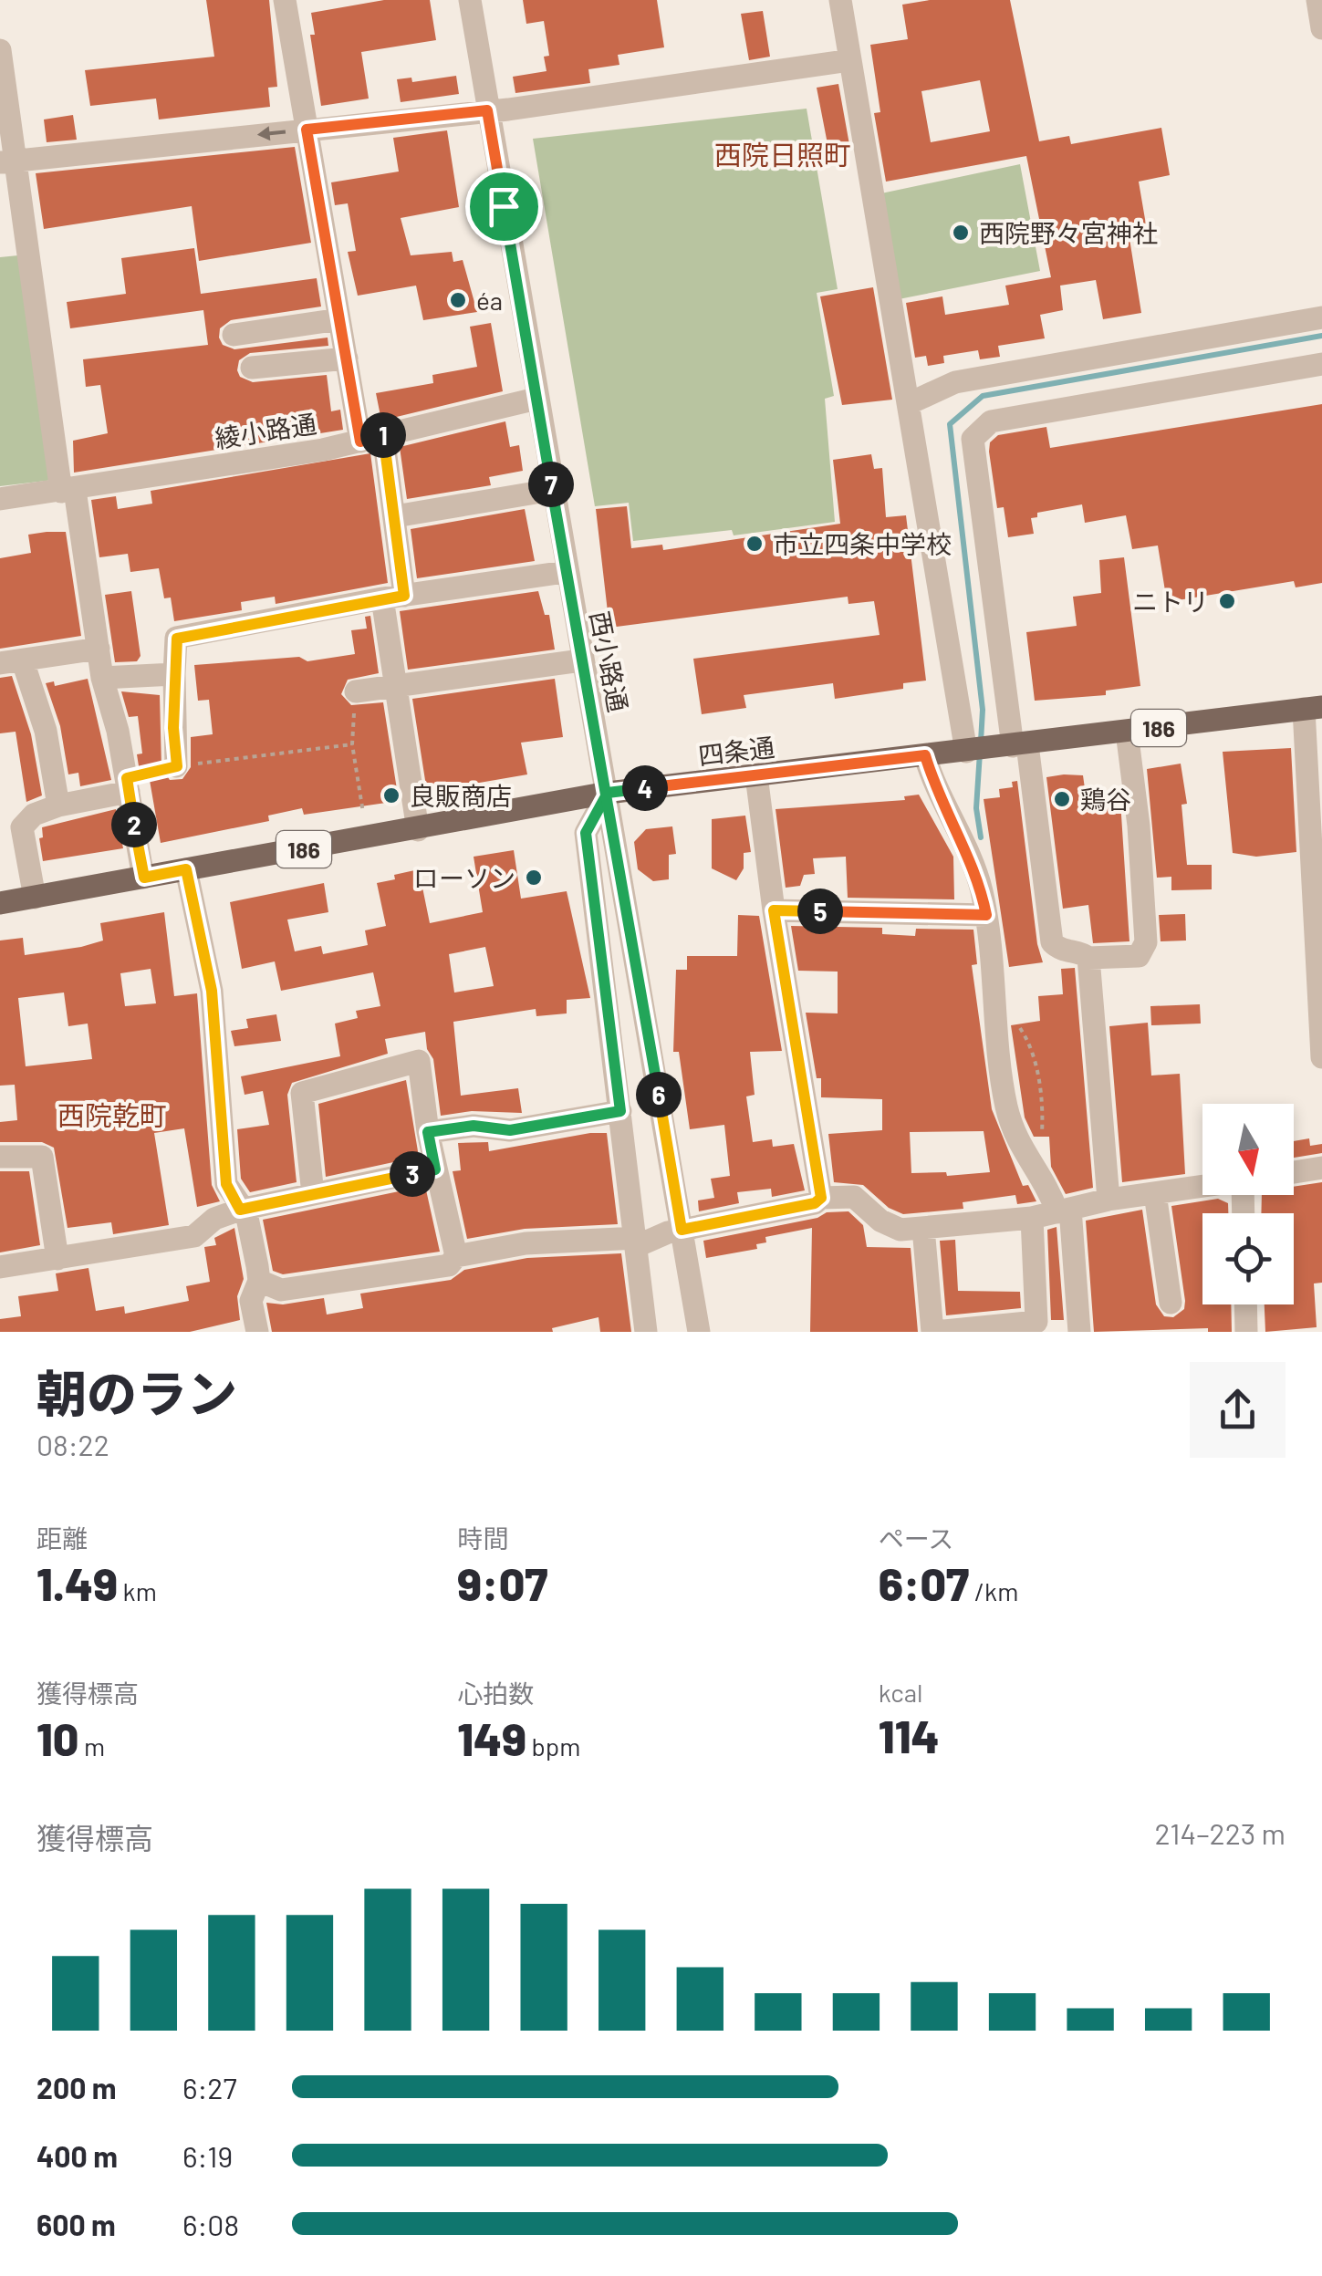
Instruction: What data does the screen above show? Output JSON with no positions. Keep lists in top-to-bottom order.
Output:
{
  "streets": {
    "main road": ["186", "四条通"],
    "street": ["綾小路通", "西小路通"]
  },
  "crossings": [
    ["綾小路通", "西小路通"],
    ["西小路通", "四条通"]
  ],
  "districts": ["西院日照町", "西院乾町"],
  "places": [
    "西院野々宮神社",
    "éa",
    "市立四条中学校",
    "ニトリ",
    "良販商店",
    "鶏谷",
    "ローソン"
  ],
  "north": "bottom",
  "page": {
    "pins": [
      "1",
      "7",
      "4",
      "2",
      "5",
      "6",
      "3"
    ],
    "heading": ["朝のラン", "08:22"],
    "stats": [
      ["距離", "1.49 km"],
      ["時間", "9:07"],
      ["ペース", "6:07 /km"],
      ["獲得標高", "10 m"],
      ["心拍数", "149 bpm"],
      ["kcal", "114"]
    ],
    "chart": ["獲得標高", "214–223 m"],
    "list": [
      {
        "name": "200 m",
        "note": "6:27"
      },
      {
        "name": "400 m",
        "note": "6:19"
      },
      {
        "name": "600 m",
        "note": "6:08"
      }
    ]
  }
}
